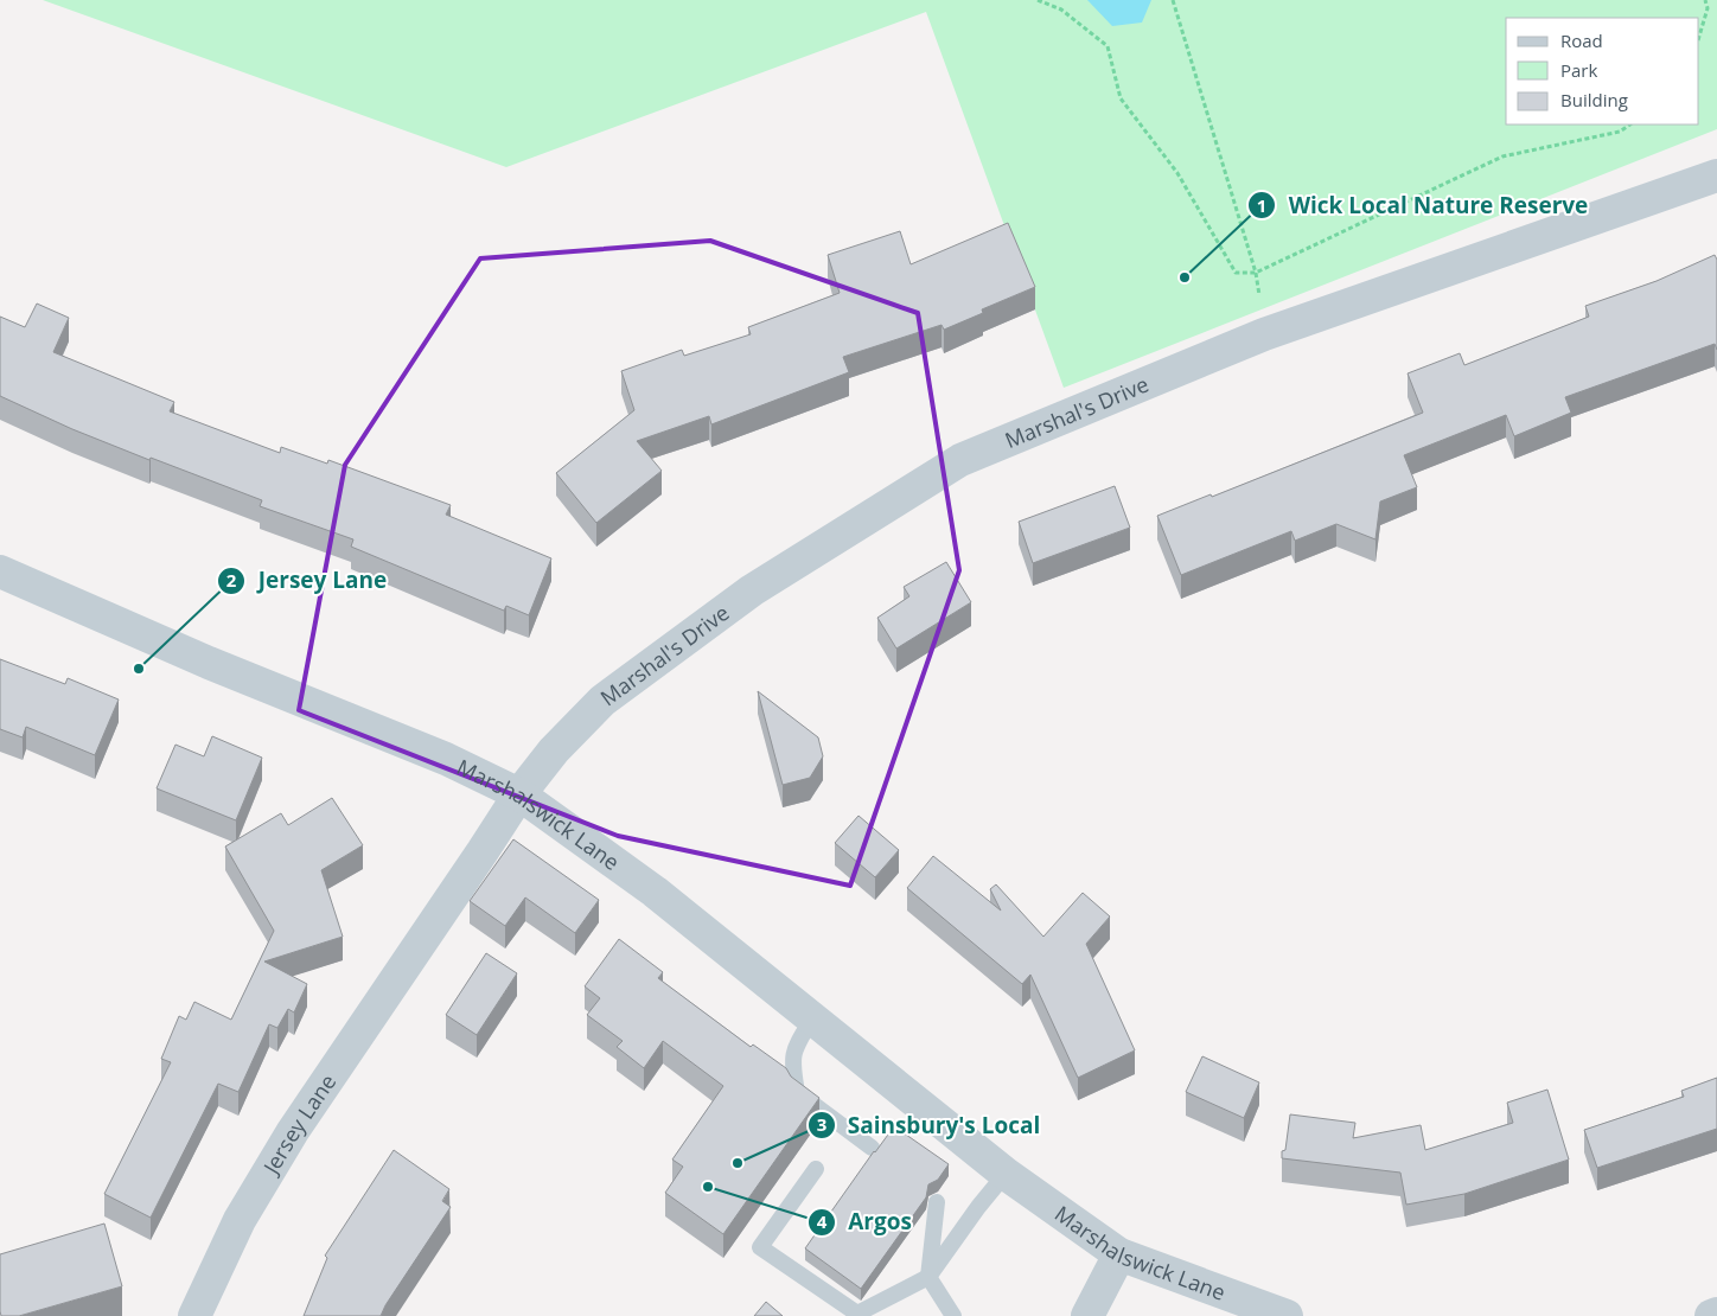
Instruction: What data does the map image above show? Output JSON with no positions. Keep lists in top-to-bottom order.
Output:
{
  "streets": {
    "street": ["Marshal's Drive", "Marshalswick Lane", "Jersey Lane"]
  },
  "crossings": [
    ["Marshal's Drive", "Marshalswick Lane"],
    ["Marshal's Drive", "Jersey Lane"],
    ["Marshalswick Lane", "Jersey Lane"]
  ],
  "places": [
    "Wick Local Nature Reserve",
    "Jersey Lane",
    "Sainsbury's Local",
    "Argos"
  ],
  "legend": ["Road", "Park", "Building"]
}
